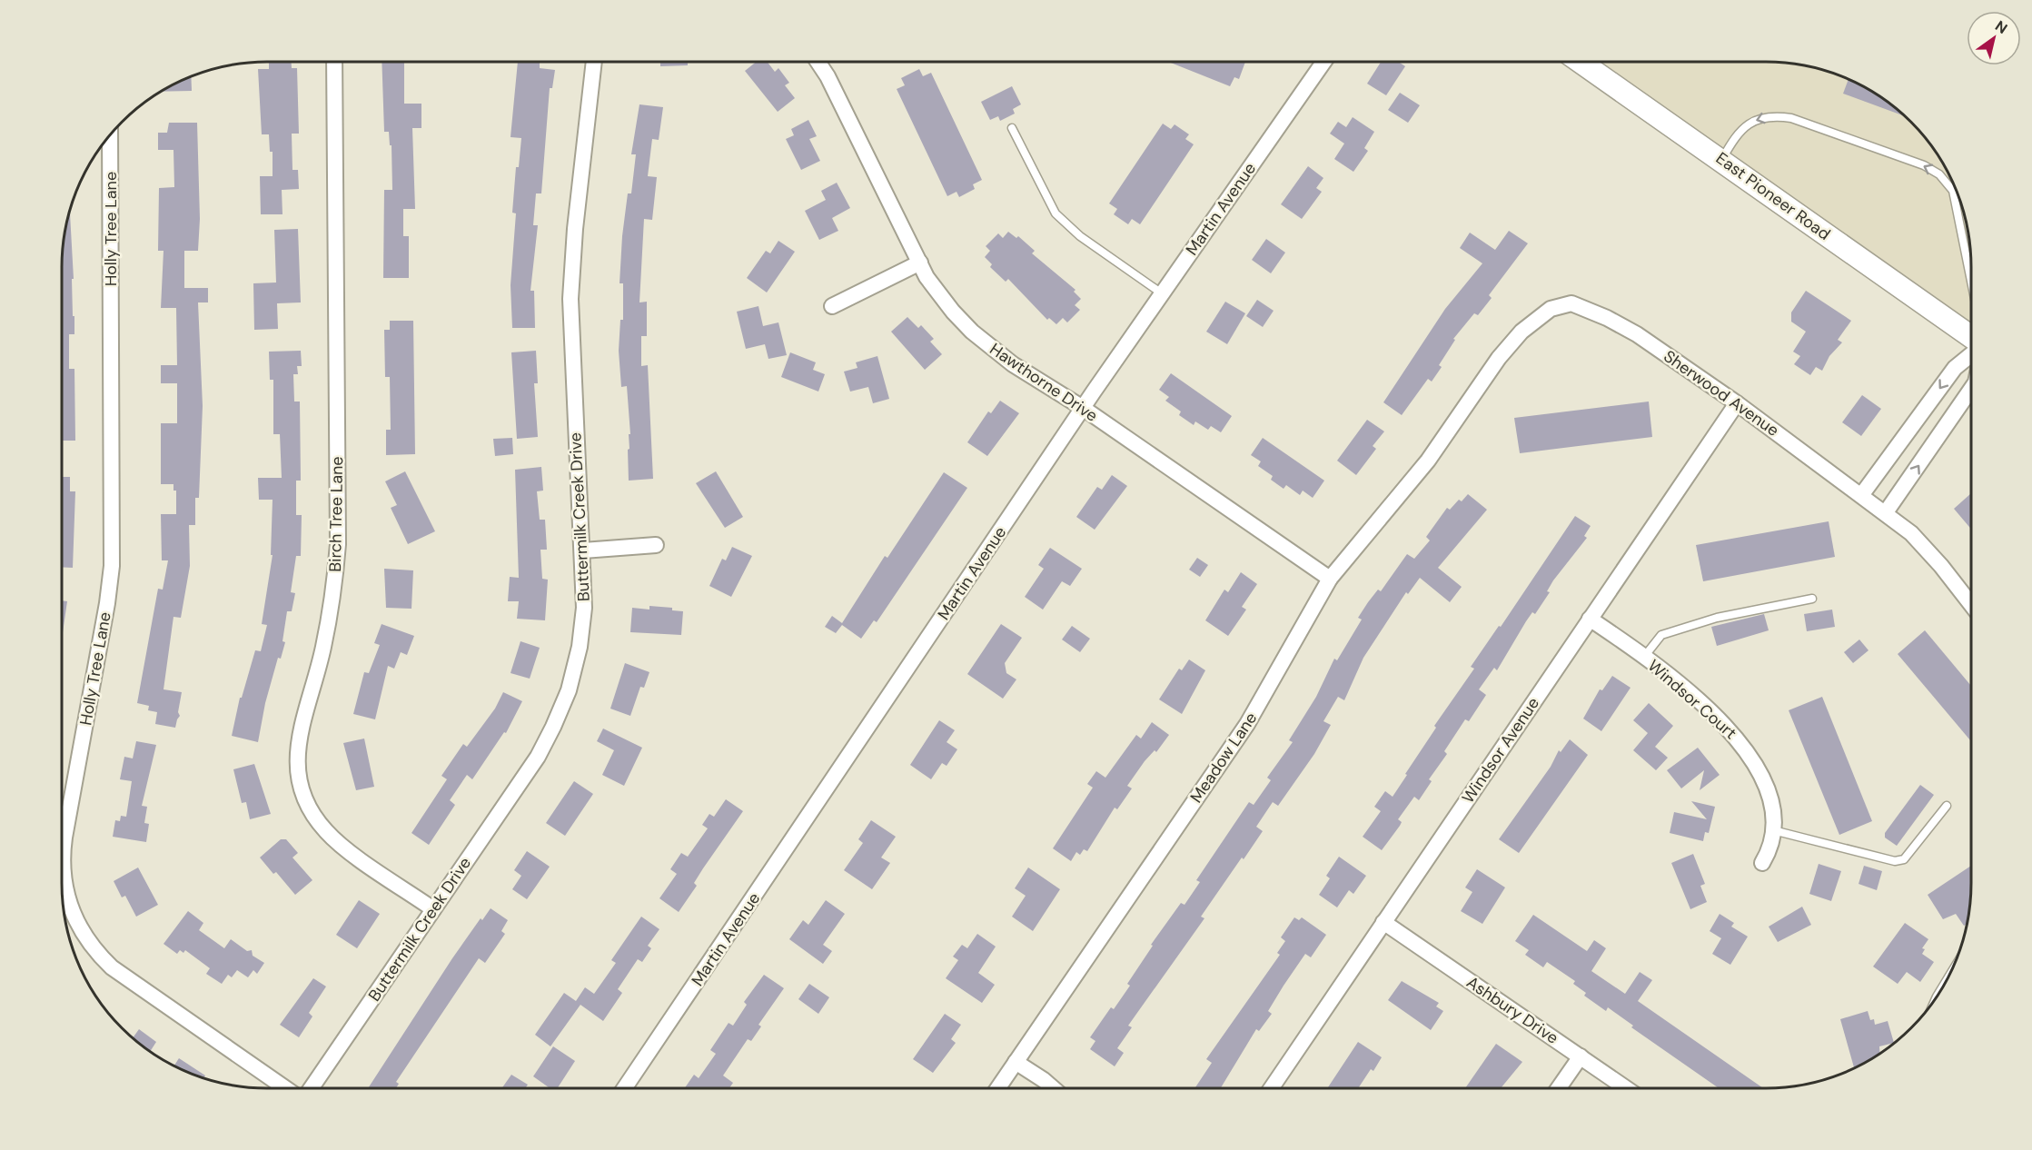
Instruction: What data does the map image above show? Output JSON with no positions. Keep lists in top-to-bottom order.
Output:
{
  "streets": {
    "main road": ["East Pioneer Road"],
    "street": [
      "Martin Avenue",
      "Holly Tree Lane",
      "Hawthorne Drive",
      "Sherwood Avenue",
      "Birch Tree Lane",
      "Buttermilk Creek Drive",
      "Windsor Court",
      "Windsor Avenue",
      "Meadow Lane",
      "Ashbury Drive"
    ]
  },
  "crossings": [
    ["Martin Avenue", "Hawthorne Drive"],
    ["Hawthorne Drive", "Meadow Lane"],
    ["Sherwood Avenue", "Windsor Avenue"],
    ["Sherwood Avenue", "Meadow Lane"],
    ["Birch Tree Lane", "Buttermilk Creek Drive"],
    ["Windsor Court", "Windsor Avenue"],
    ["Windsor Avenue", "Ashbury Drive"]
  ],
  "north": "top right"
}
